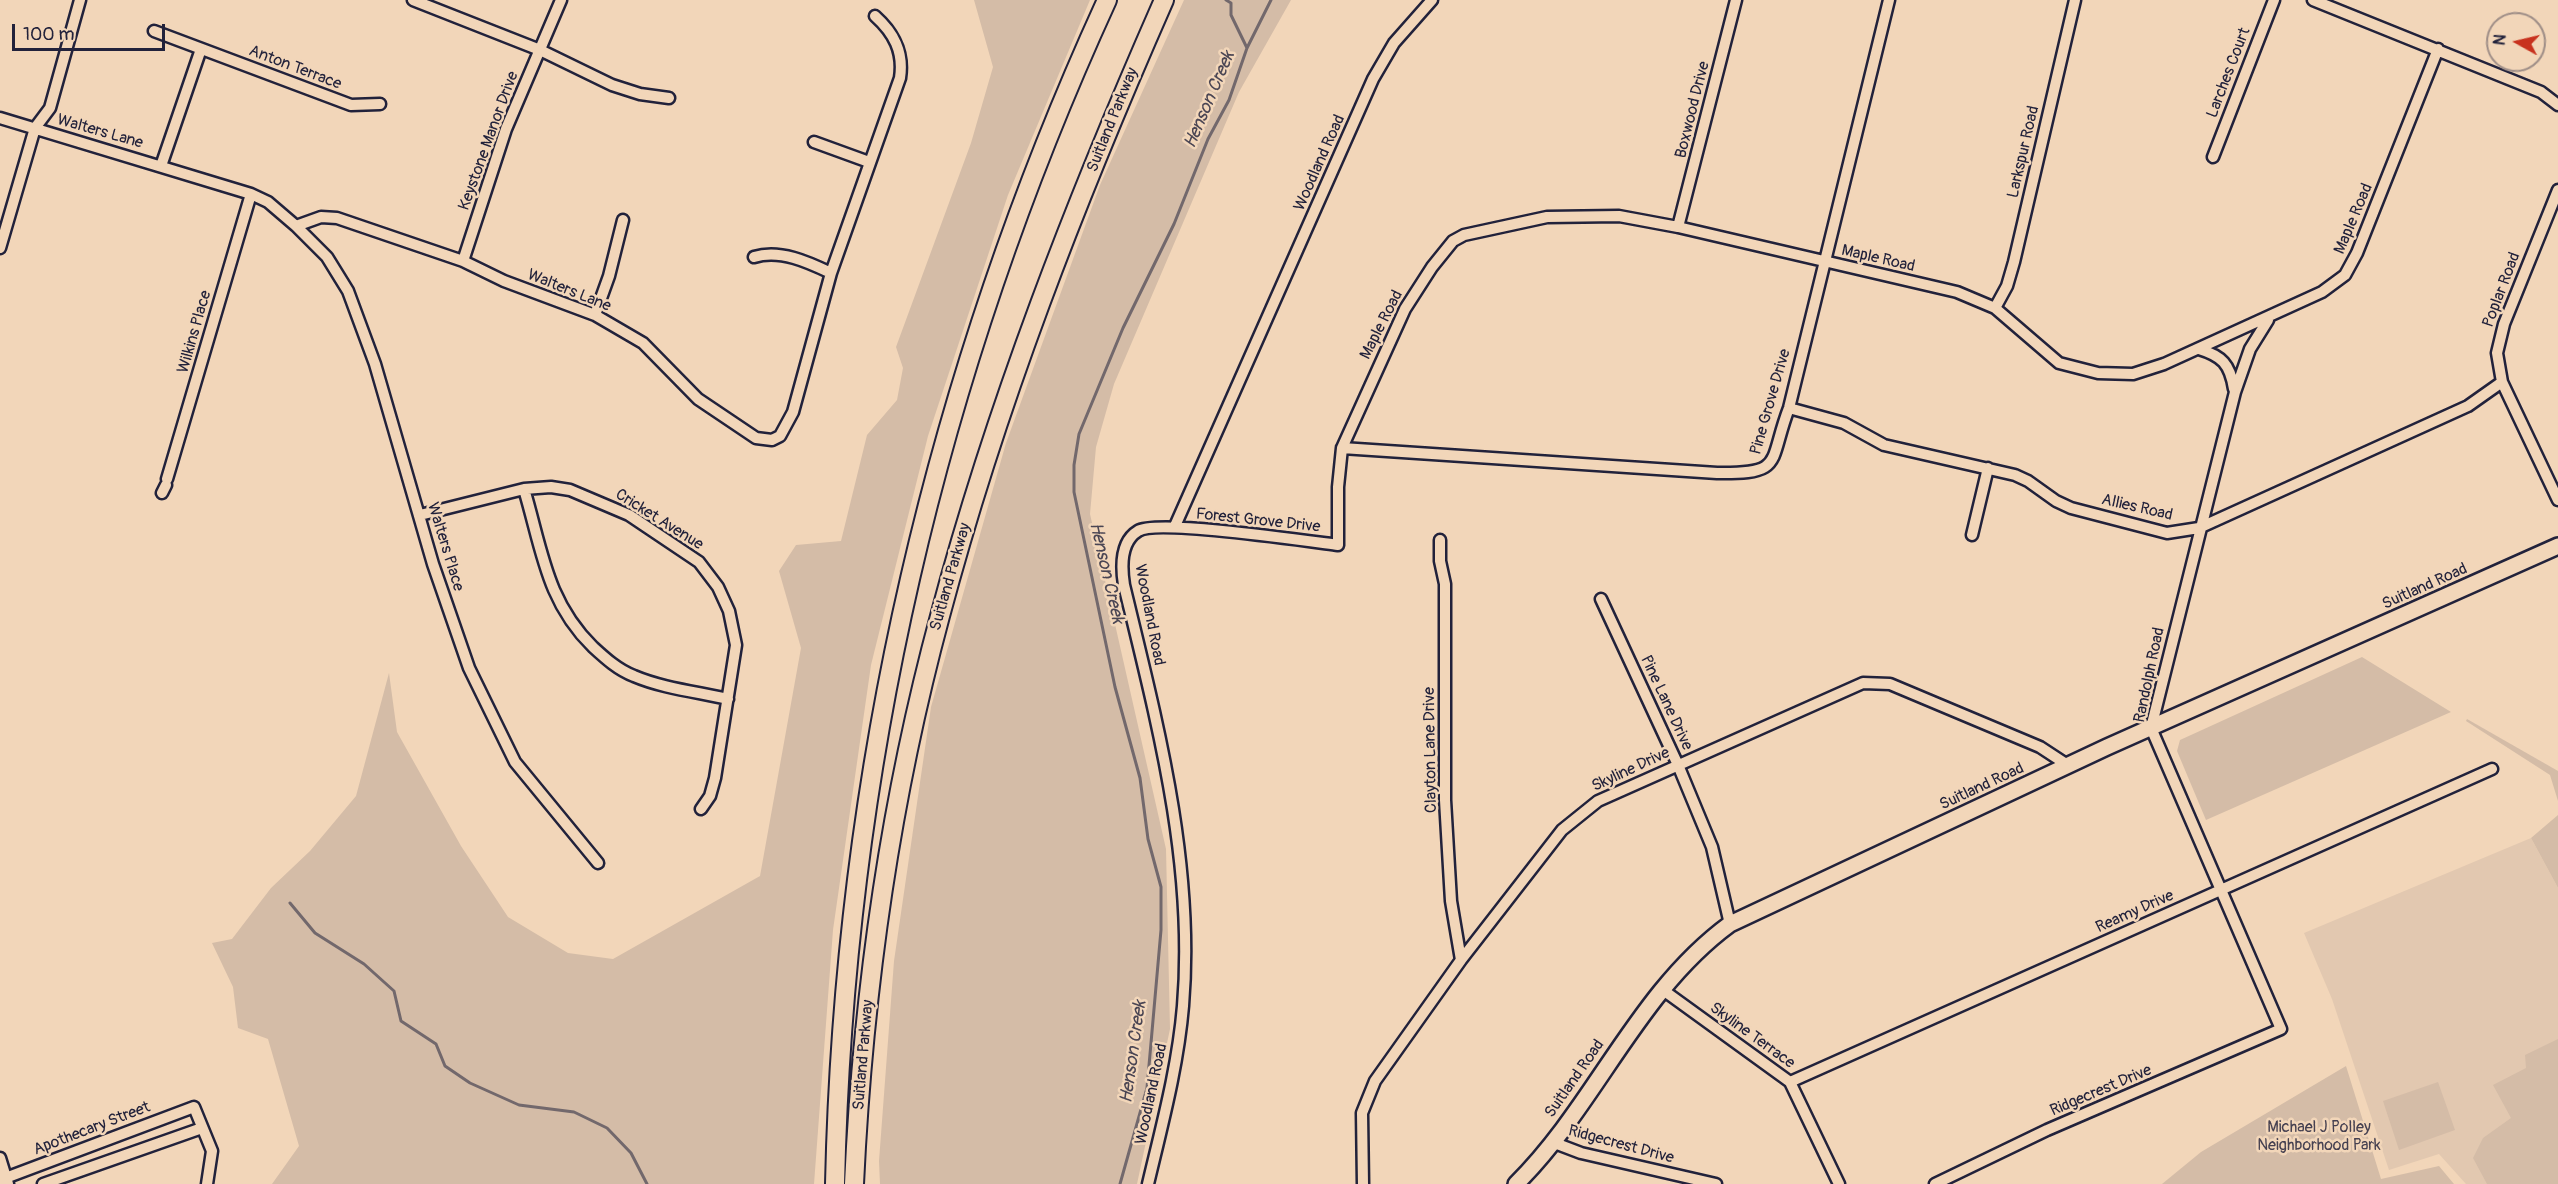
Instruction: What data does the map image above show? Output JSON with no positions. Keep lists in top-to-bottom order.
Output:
{
  "streets": {
    "highway": ["Suitland Parkway"],
    "main road": ["Suitland Road"],
    "street": [
      "Anton Terrace",
      "Larches Court",
      "Boxwood Drive",
      "Walters Lane",
      "Keystone Manor Drive",
      "Larkspur Road",
      "Woodland Road",
      "Maple Road",
      "Poplar Road",
      "Wilkins Place",
      "Pine Grove Drive",
      "Allies Road",
      "Cricket Avenue",
      "Forest Grove Drive",
      "Walters Place",
      "Randolph Road",
      "Pine Lane Drive",
      "Clayton Lane Drive",
      "Skyline Drive",
      "Reamy Drive",
      "Skyline Terrace",
      "Ridgecrest Drive",
      "Apothecary Street"
    ]
  },
  "crossings": [
    ["Boxwood Drive", "Maple Road"],
    ["Walters Lane", "Keystone Manor Drive"],
    ["Walters Lane", "Wilkins Place"],
    ["Walters Lane", "Walters Place"],
    ["Larkspur Road", "Maple Road"],
    ["Woodland Road", "Forest Grove Drive"],
    ["Maple Road", "Pine Grove Drive"],
    ["Maple Road", "Forest Grove Drive"],
    ["Maple Road", "Randolph Road"],
    ["Poplar Road", "Allies Road"],
    ["Pine Grove Drive", "Allies Road"],
    ["Allies Road", "Randolph Road"],
    ["Cricket Avenue", "Walters Place"],
    ["Suitland Road", "Randolph Road"],
    ["Suitland Road", "Pine Lane Drive"],
    ["Suitland Road", "Skyline Drive"],
    ["Suitland Road", "Skyline Terrace"],
    ["Suitland Road", "Ridgecrest Drive"],
    ["Randolph Road", "Reamy Drive"],
    ["Randolph Road", "Ridgecrest Drive"],
    ["Pine Lane Drive", "Skyline Drive"],
    ["Clayton Lane Drive", "Skyline Drive"],
    ["Reamy Drive", "Skyline Terrace"]
  ],
  "water": ["Henson Creek"],
  "parks": ["Michael J Polley Neighborhood Park"],
  "scale_bar": "100 m",
  "north": "left"
}
